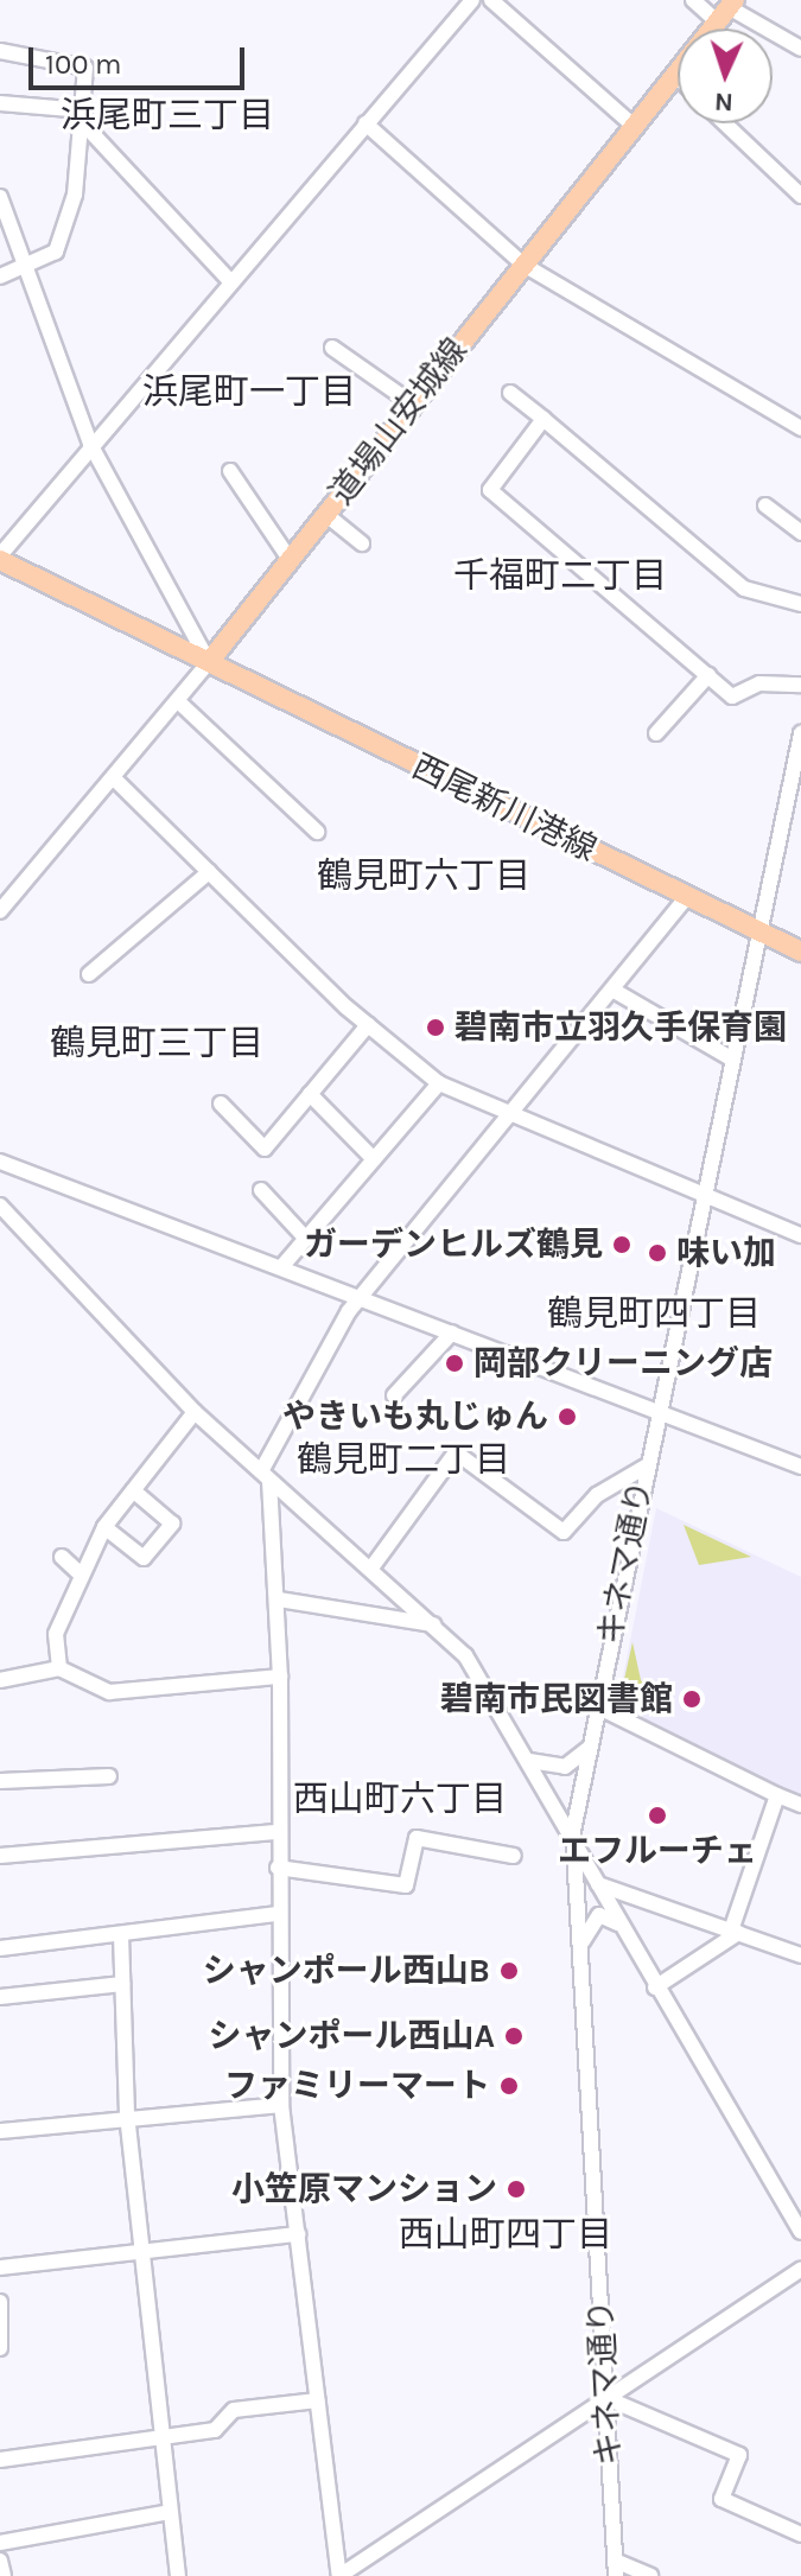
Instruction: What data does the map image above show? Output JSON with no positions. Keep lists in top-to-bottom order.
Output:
{
  "streets": {
    "main road": ["道場山安城線", "西尾新川港線"],
    "street": ["キネマ通り"]
  },
  "crossings": [
    ["道場山安城線", "西尾新川港線"],
    ["西尾新川港線", "キネマ通り"]
  ],
  "districts": [
    "浜尾町三丁目",
    "浜尾町一丁目",
    "千福町二丁目",
    "鶴見町六丁目",
    "鶴見町三丁目",
    "鶴見町四丁目",
    "鶴見町二丁目",
    "西山町六丁目",
    "西山町四丁目"
  ],
  "places": [
    "碧南市立羽久手保育園",
    "ガーデンヒルズ鶴見",
    "味い加",
    "岡部クリーニング店",
    "やきいも丸じゅん",
    "碧南市民図書館",
    "エフルーチェ",
    "シャンポール西山B",
    "シャンポール西山A",
    "ファミリーマート",
    "小笠原マンション"
  ],
  "scale_bar": "100 m",
  "north": "bottom"
}
